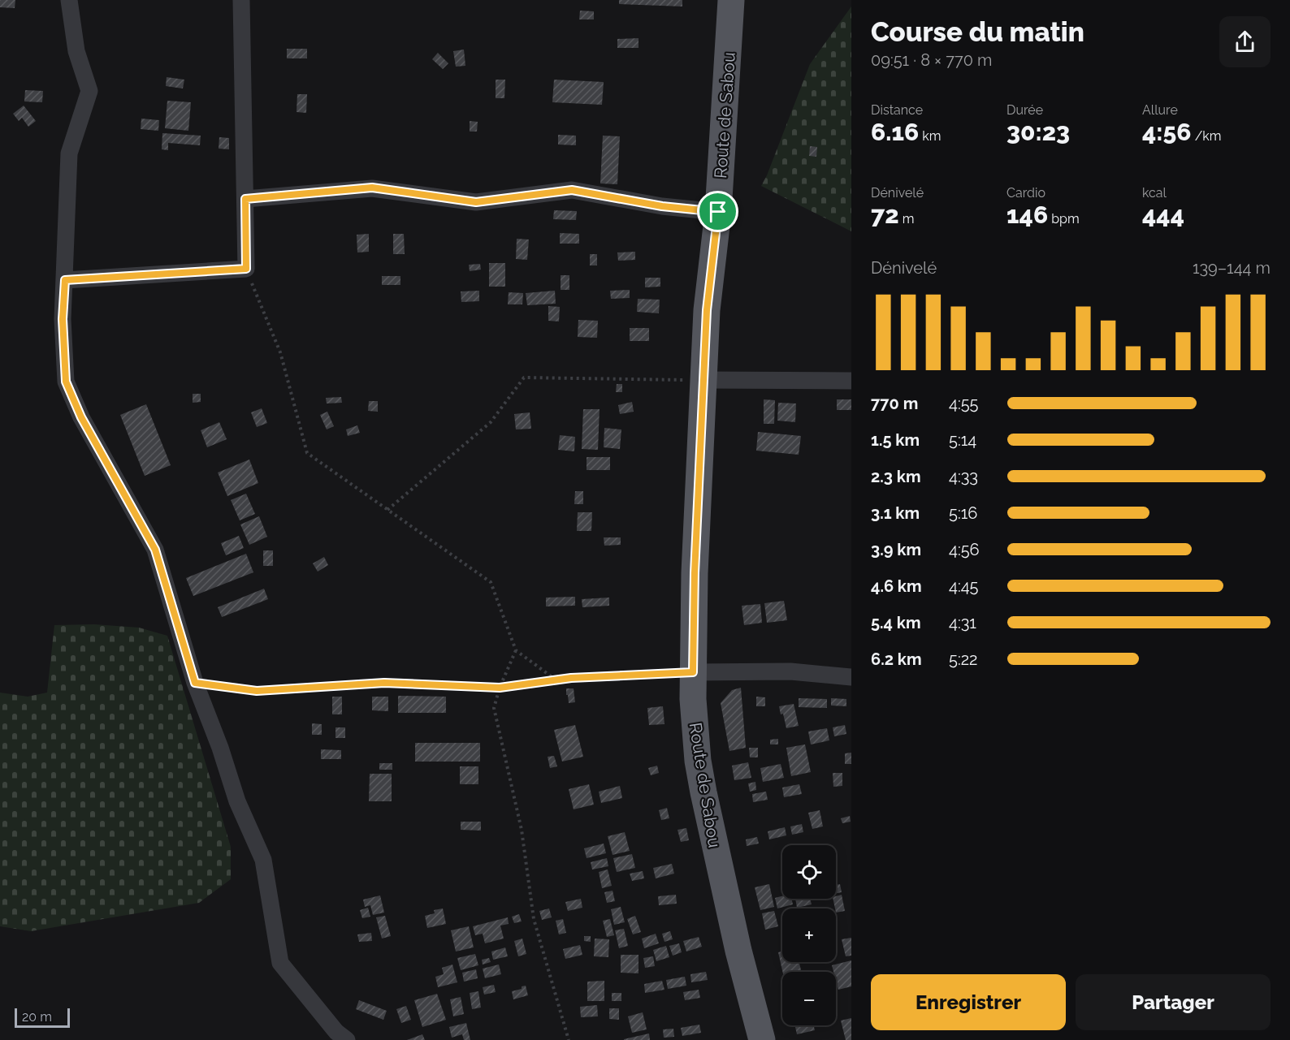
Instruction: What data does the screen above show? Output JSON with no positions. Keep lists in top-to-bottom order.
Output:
{
  "streets": {
    "main road": ["Route de Sabou"]
  },
  "scale_bar": "20 m",
  "page": {
    "heading": ["Course du matin", "09:51 · 8 × 770 m"],
    "stats": [
      ["Distance", "6.16 km"],
      ["Durée", "30:23"],
      ["Allure", "4:56 /km"],
      ["Dénivelé", "72 m"],
      ["Cardio", "146 bpm"],
      ["kcal", "444"]
    ],
    "chart": ["Dénivelé", "139–144 m"],
    "list": [
      {
        "name": "770 m",
        "note": "4:55"
      },
      {
        "name": "1.5 km",
        "note": "5:14"
      },
      {
        "name": "2.3 km",
        "note": "4:33"
      },
      {
        "name": "3.1 km",
        "note": "5:16"
      },
      {
        "name": "3.9 km",
        "note": "4:56"
      },
      {
        "name": "4.6 km",
        "note": "4:45"
      },
      {
        "name": "5.4 km",
        "note": "4:31"
      },
      {
        "name": "6.2 km",
        "note": "5:22"
      }
    ],
    "map_buttons": ["+", "−"],
    "buttons": ["Enregistrer", "Partager"],
    "scale": "20 m"
  }
}
